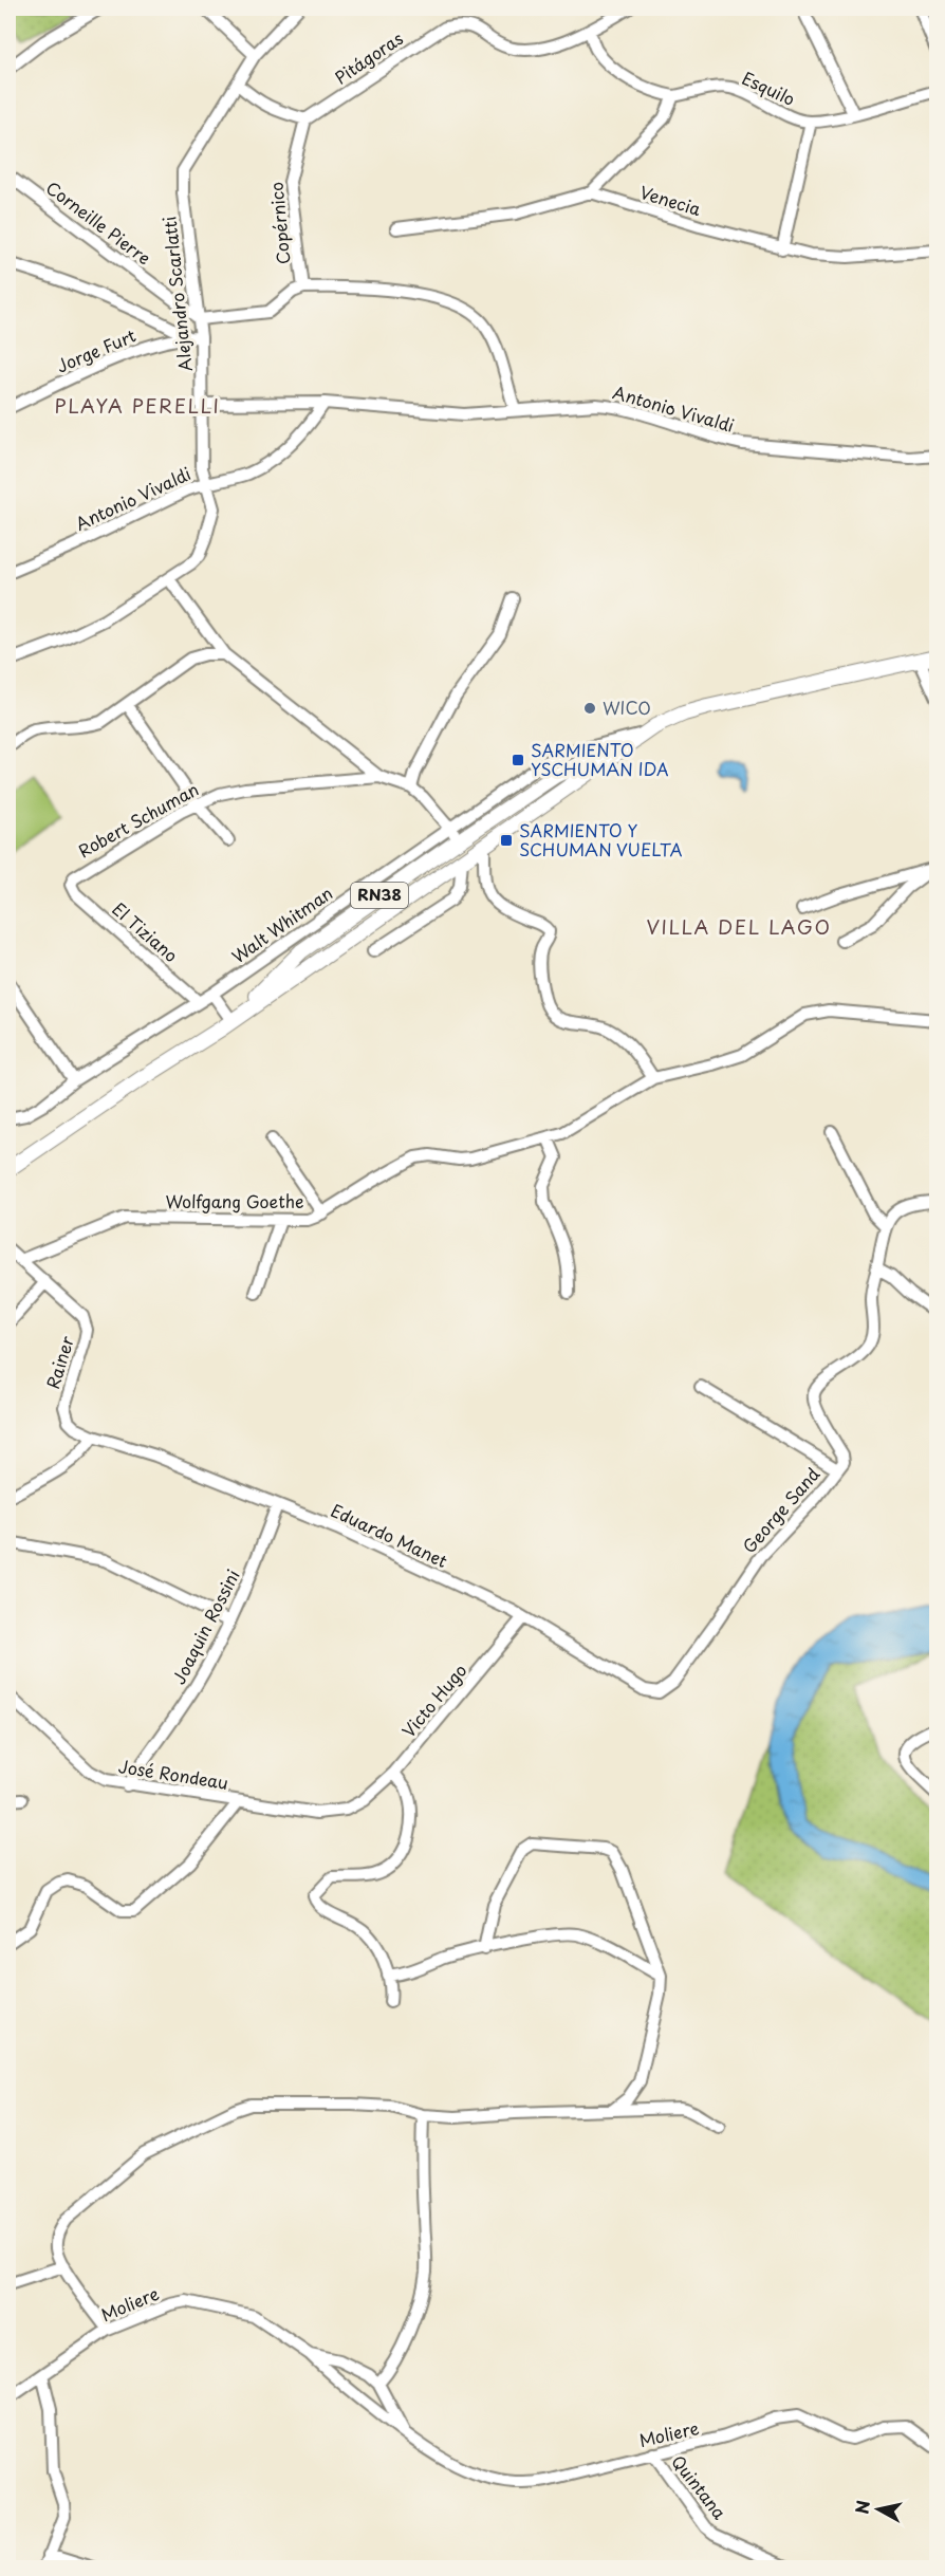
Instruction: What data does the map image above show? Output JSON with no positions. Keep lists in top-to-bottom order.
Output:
{
  "streets": {
    "main road": ["RN38"],
    "street": [
      "Pitágoras",
      "Esquilo",
      "Venecia",
      "Corneille Pierre",
      "Copérnico",
      "Alejandro Scarlatti",
      "Jorge Furt",
      "Antonio Vivaldi",
      "Robert Schuman",
      "Walt Whitman",
      "El Tiziano",
      "Wolfgang Goethe",
      "Rainer",
      "George Sand",
      "Eduardo Manet",
      "Joaquin Rossini",
      "Victo Hugo",
      "José Rondeau",
      "Moliere",
      "Quintana"
    ]
  },
  "crossings": [
    ["Pitágoras", "Copérnico"],
    ["Corneille Pierre", "Alejandro Scarlatti"],
    ["Alejandro Scarlatti", "Jorge Furt"],
    ["Alejandro Scarlatti", "Antonio Vivaldi"],
    ["Robert Schuman", "El Tiziano"],
    ["RN38", "Walt Whitman"],
    ["Walt Whitman", "El Tiziano"],
    ["Wolfgang Goethe", "Rainer"],
    ["Rainer", "Eduardo Manet"],
    ["George Sand", "Eduardo Manet"],
    ["Eduardo Manet", "Joaquin Rossini"],
    ["Eduardo Manet", "Victo Hugo"],
    ["Joaquin Rossini", "José Rondeau"],
    ["Victo Hugo", "José Rondeau"],
    ["Moliere", "Quintana"]
  ],
  "districts": ["PLAYA PERELLI", "VILLA DEL LAGO"],
  "places": {
    "other": ["WICO"],
    "transit": ["SARMIENTO YSCHUMAN IDA", "SARMIENTO Y SCHUMAN VUELTA"]
  },
  "north": "left"
}
